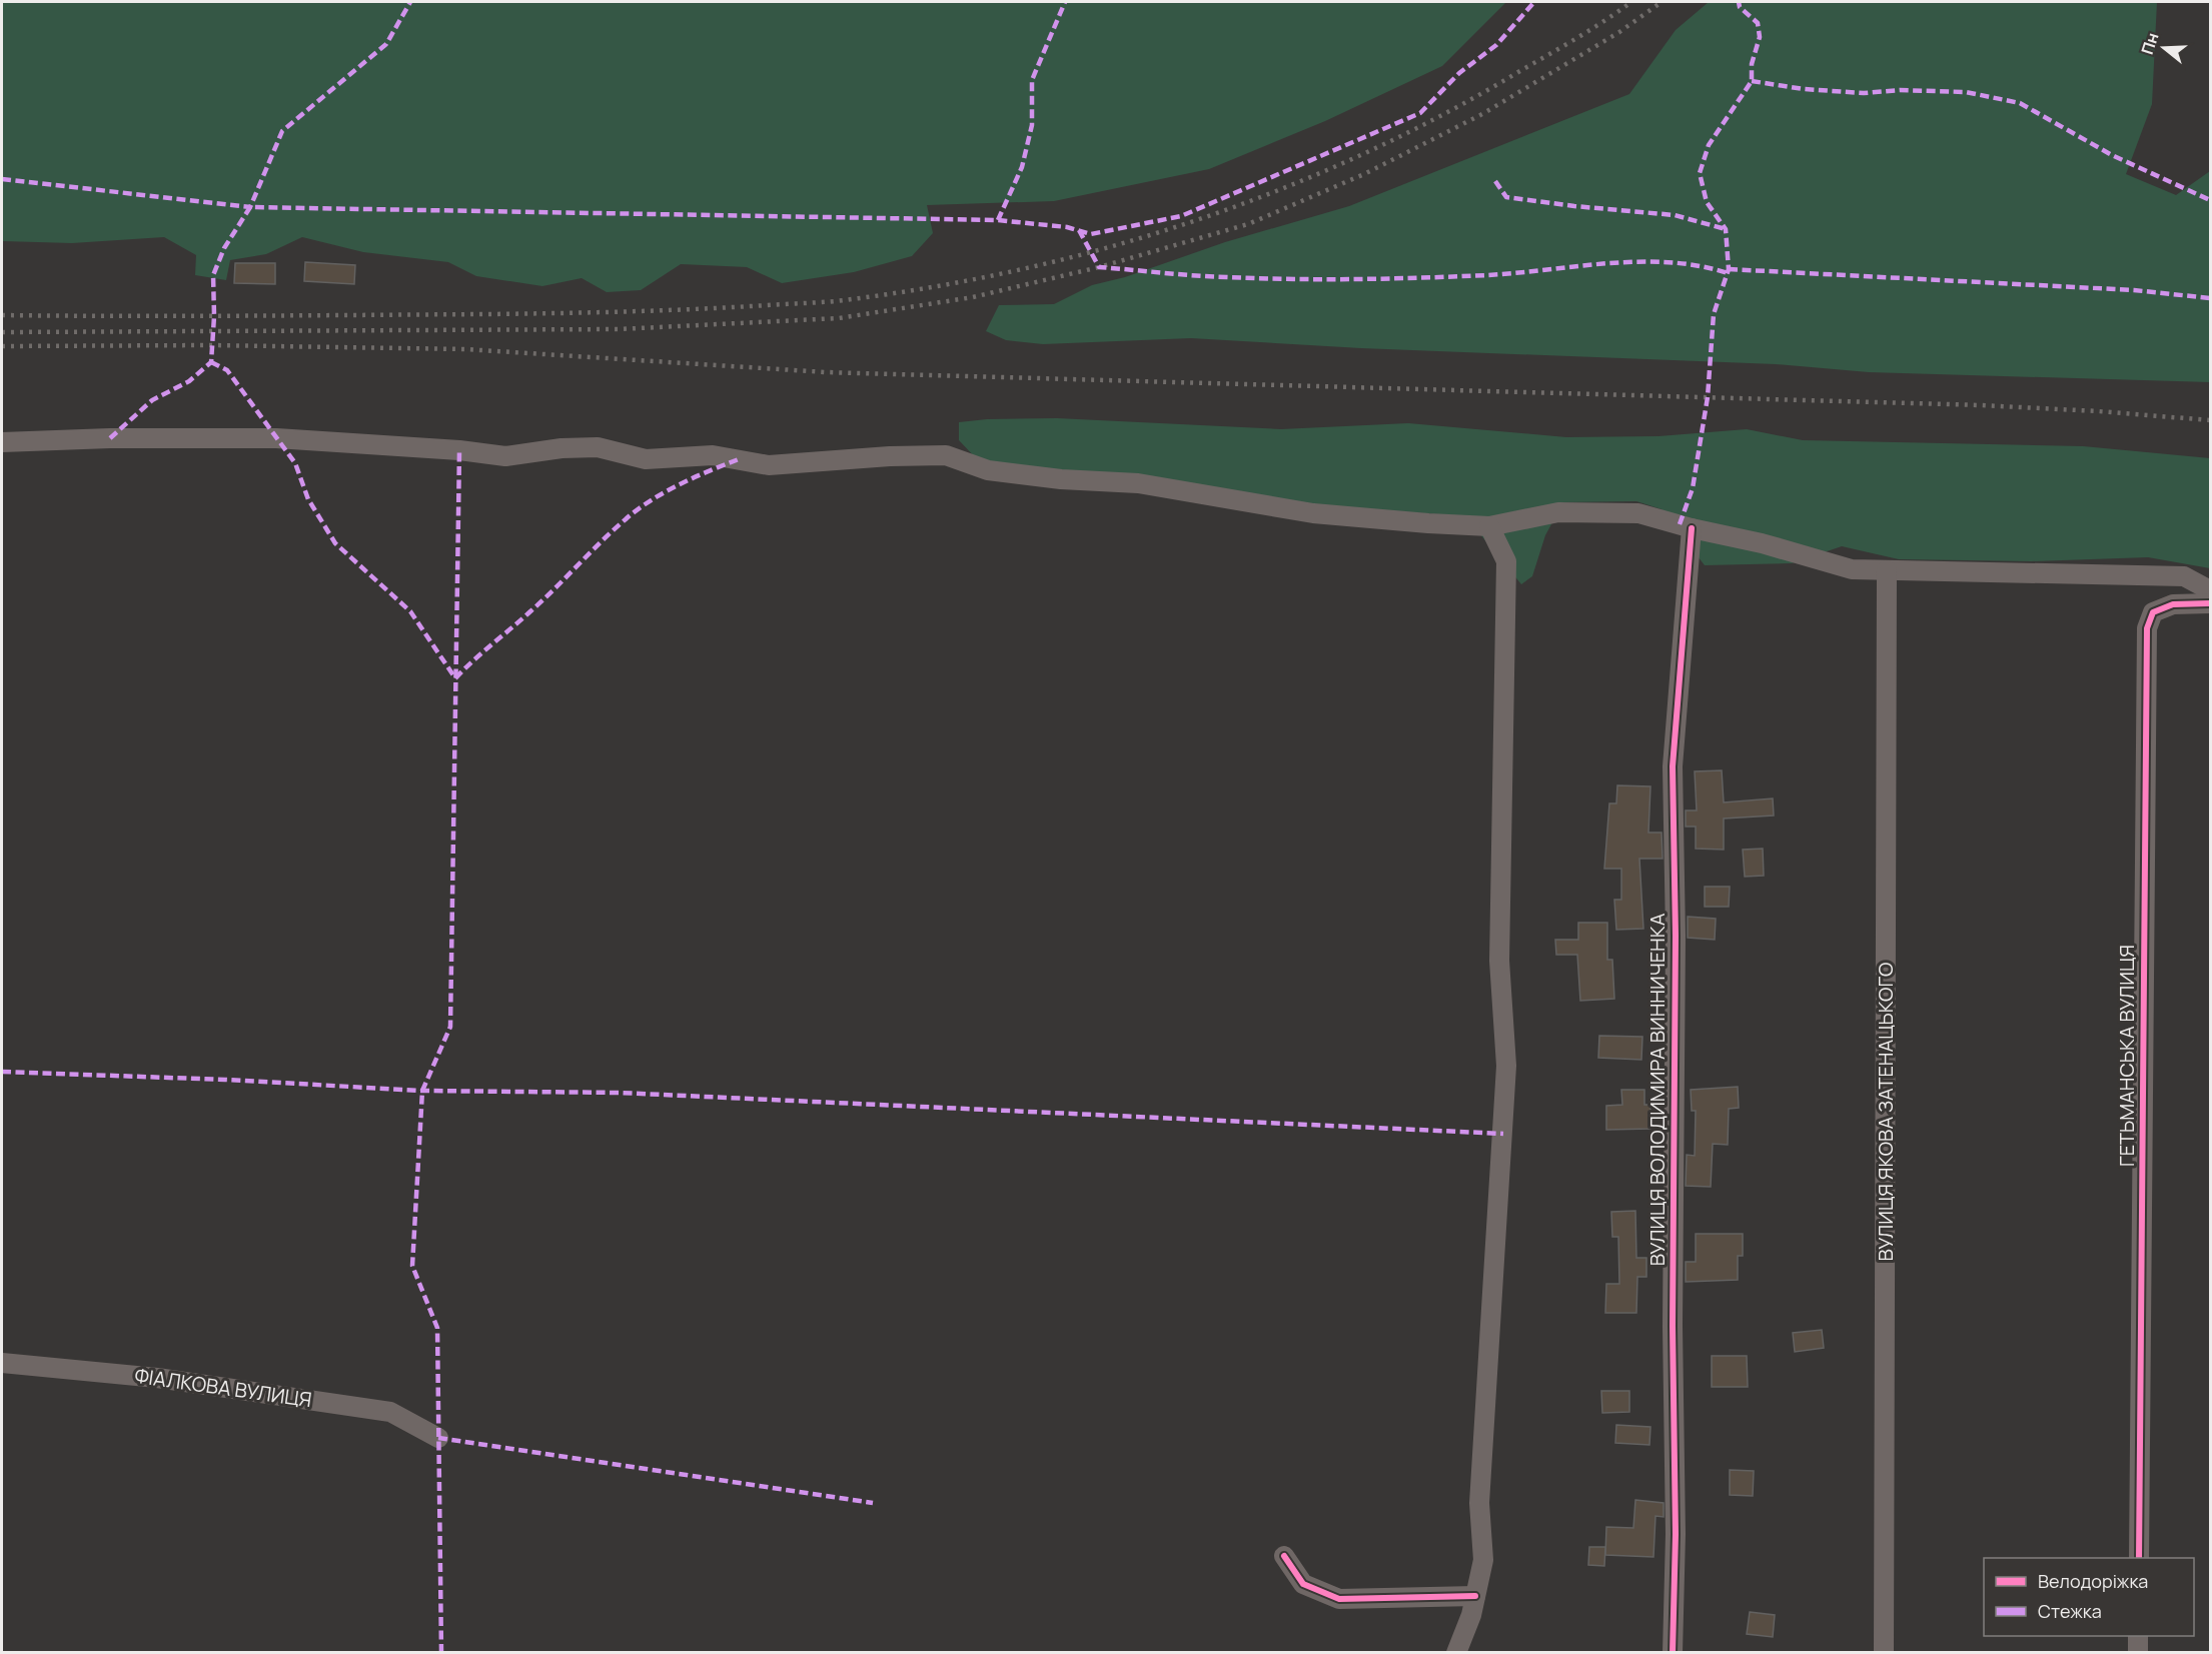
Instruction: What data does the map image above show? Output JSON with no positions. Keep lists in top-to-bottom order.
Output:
{
  "streets": {
    "street": [
      "ГЕТЬМАНСЬКА ВУЛИЦЯ",
      "ВУЛИЦЯ ВОЛОДИМИРА ВИННИЧЕНКА",
      "ВУЛИЦЯ ЯКОВА ЗАТЕНАЦЬКОГО",
      "ФІАЛКОВА ВУЛИЦЯ"
    ]
  },
  "legend": ["Велодоріжка", "Стежка"],
  "north": "left"
}
